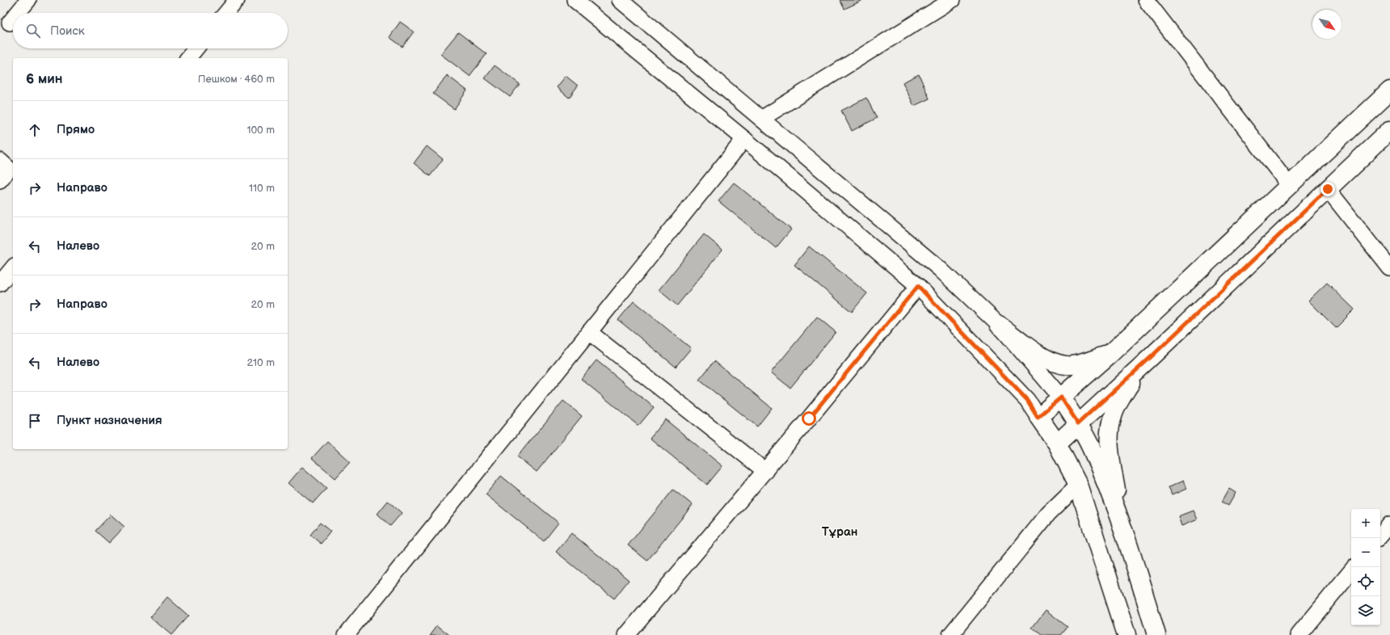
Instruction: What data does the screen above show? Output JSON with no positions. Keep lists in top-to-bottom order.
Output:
{
  "districts": ["Тұран"],
  "north": "bottom right",
  "page": {
    "search": "Поиск",
    "heading": ["6 мин", "Пешком · 460 m"],
    "list": [
      ["Прямо", "100 m"],
      ["Направо", "110 m"],
      ["Налево", "20 m"],
      ["Направо", "20 m"],
      ["Налево", "210 m"],
      "Пункт назначения"
    ],
    "map_buttons": ["+", "−"]
  }
}
